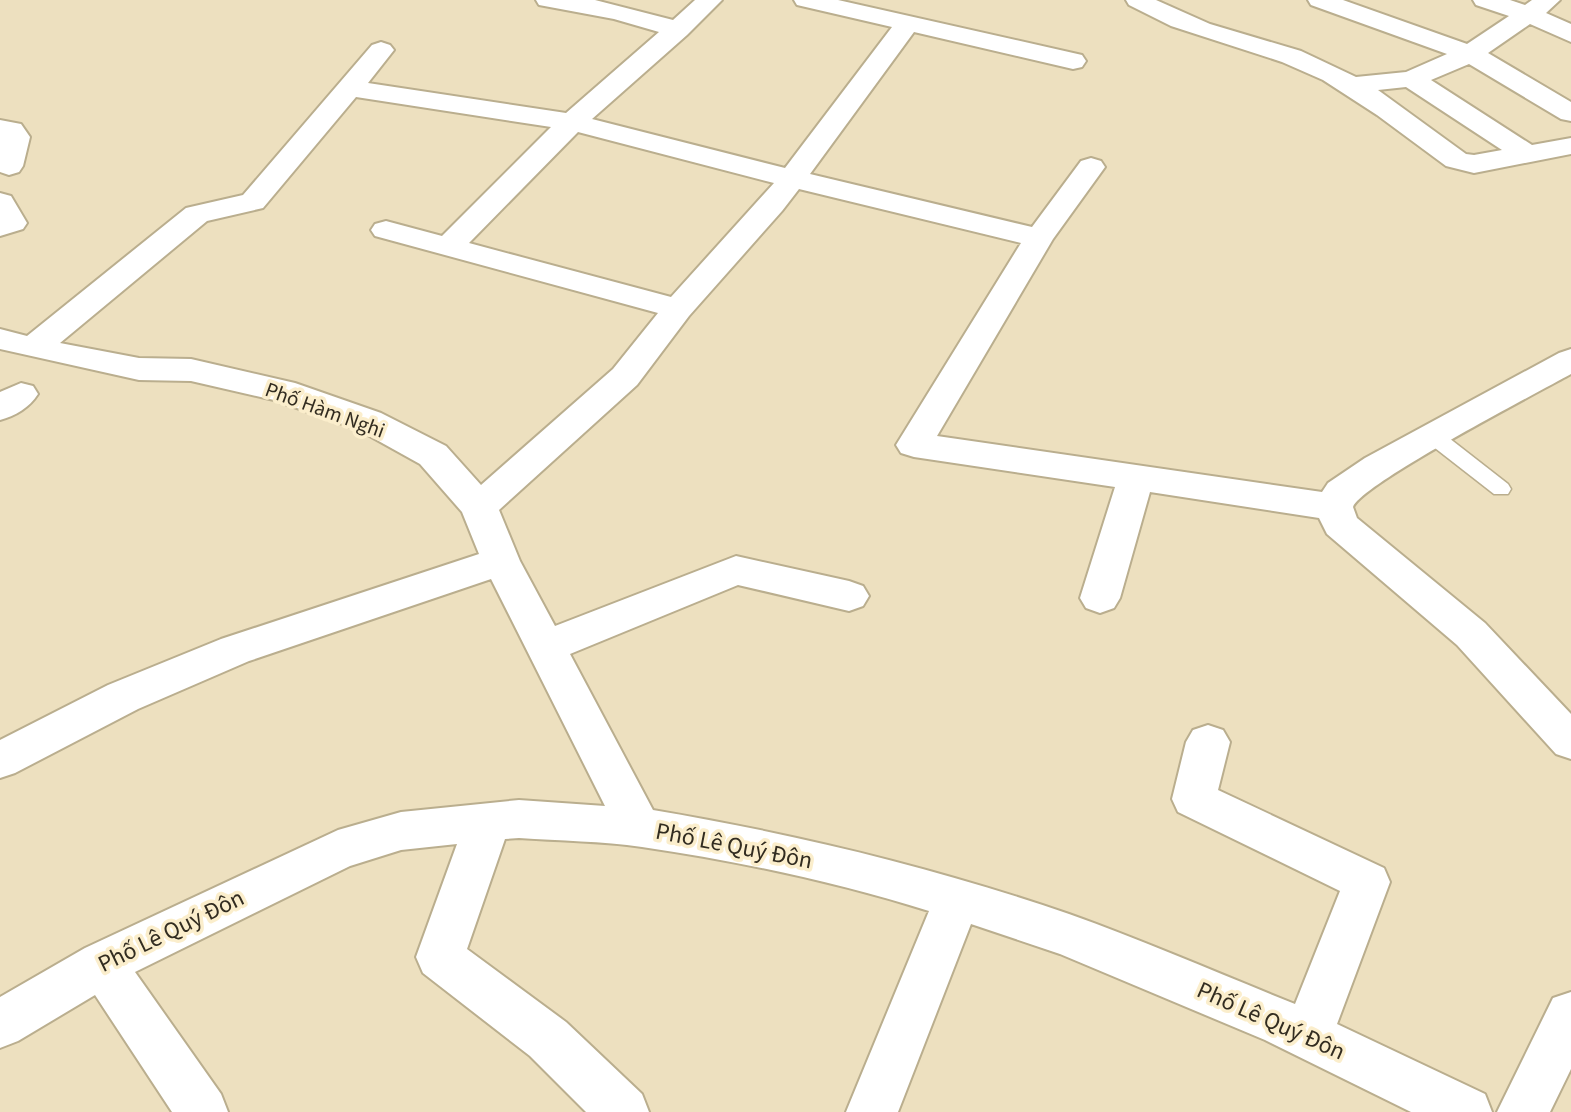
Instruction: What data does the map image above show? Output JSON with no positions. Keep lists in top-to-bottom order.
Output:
{
  "streets": {
    "street": ["Phố Hàm Nghi", "Phố Lê Quý Đôn"]
  },
  "crossings": [
    ["Phố Hàm Nghi", "Phố Lê Quý Đôn"]
  ]
}
